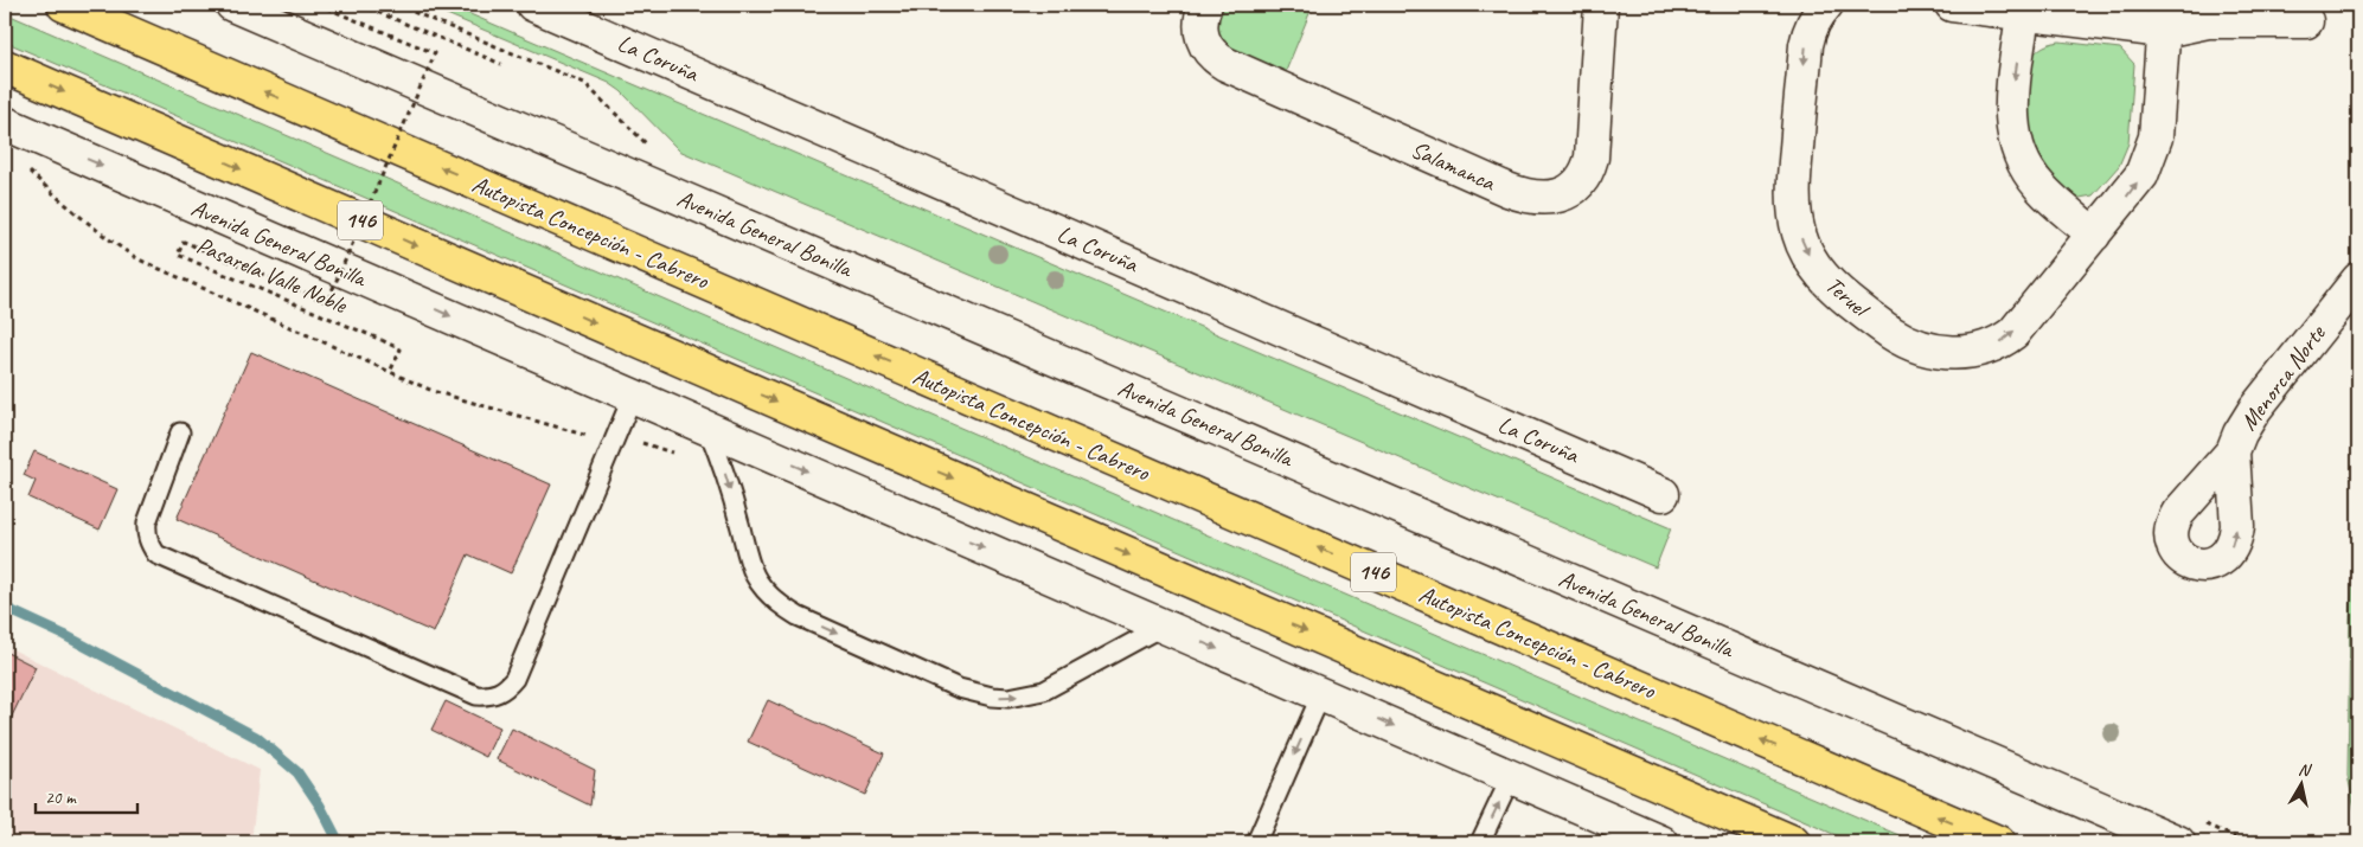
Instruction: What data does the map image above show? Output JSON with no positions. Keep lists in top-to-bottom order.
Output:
{
  "streets": {
    "highway": ["146", "Autopista Concepción - Cabrero"],
    "street": [
      "La Coruña",
      "Salamanca",
      "Avenida General Bonilla",
      "Teruel",
      "Menorca Norte"
    ],
    "path": ["Pasarela Valle Noble"]
  },
  "scale_bar": "20 m",
  "north": "top"
}
